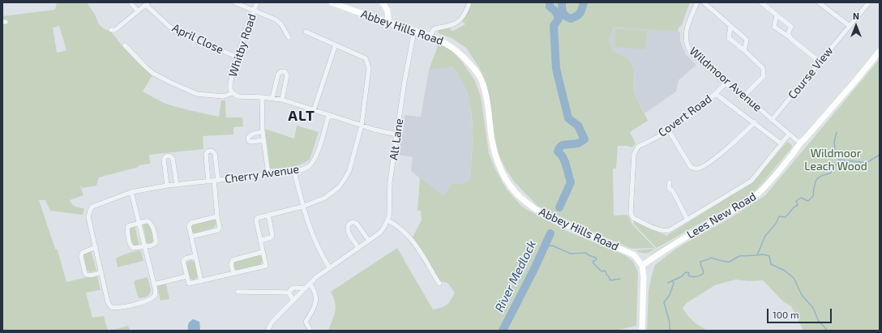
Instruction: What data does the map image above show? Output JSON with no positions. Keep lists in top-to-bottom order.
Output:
{
  "streets": {
    "main road": ["Abbey Hills Road", "Lees New Road"],
    "street": [
      "April Close",
      "Whitby Road",
      "Course View",
      "Wildmoor Avenue",
      "Covert Road",
      "Alt Lane",
      "Cherry Avenue"
    ]
  },
  "crossings": [
    ["Abbey Hills Road", "Alt Lane"],
    ["Abbey Hills Road", "Lees New Road"],
    ["April Close", "Whitby Road"],
    ["Course View", "Wildmoor Avenue"],
    ["Wildmoor Avenue", "Covert Road"],
    ["Wildmoor Avenue", "Lees New Road"]
  ],
  "districts": ["ALT"],
  "water": ["River Medlock"],
  "parks": ["Wildmoor Leach Wood"],
  "scale_bar": "100 m",
  "north": "top"
}
